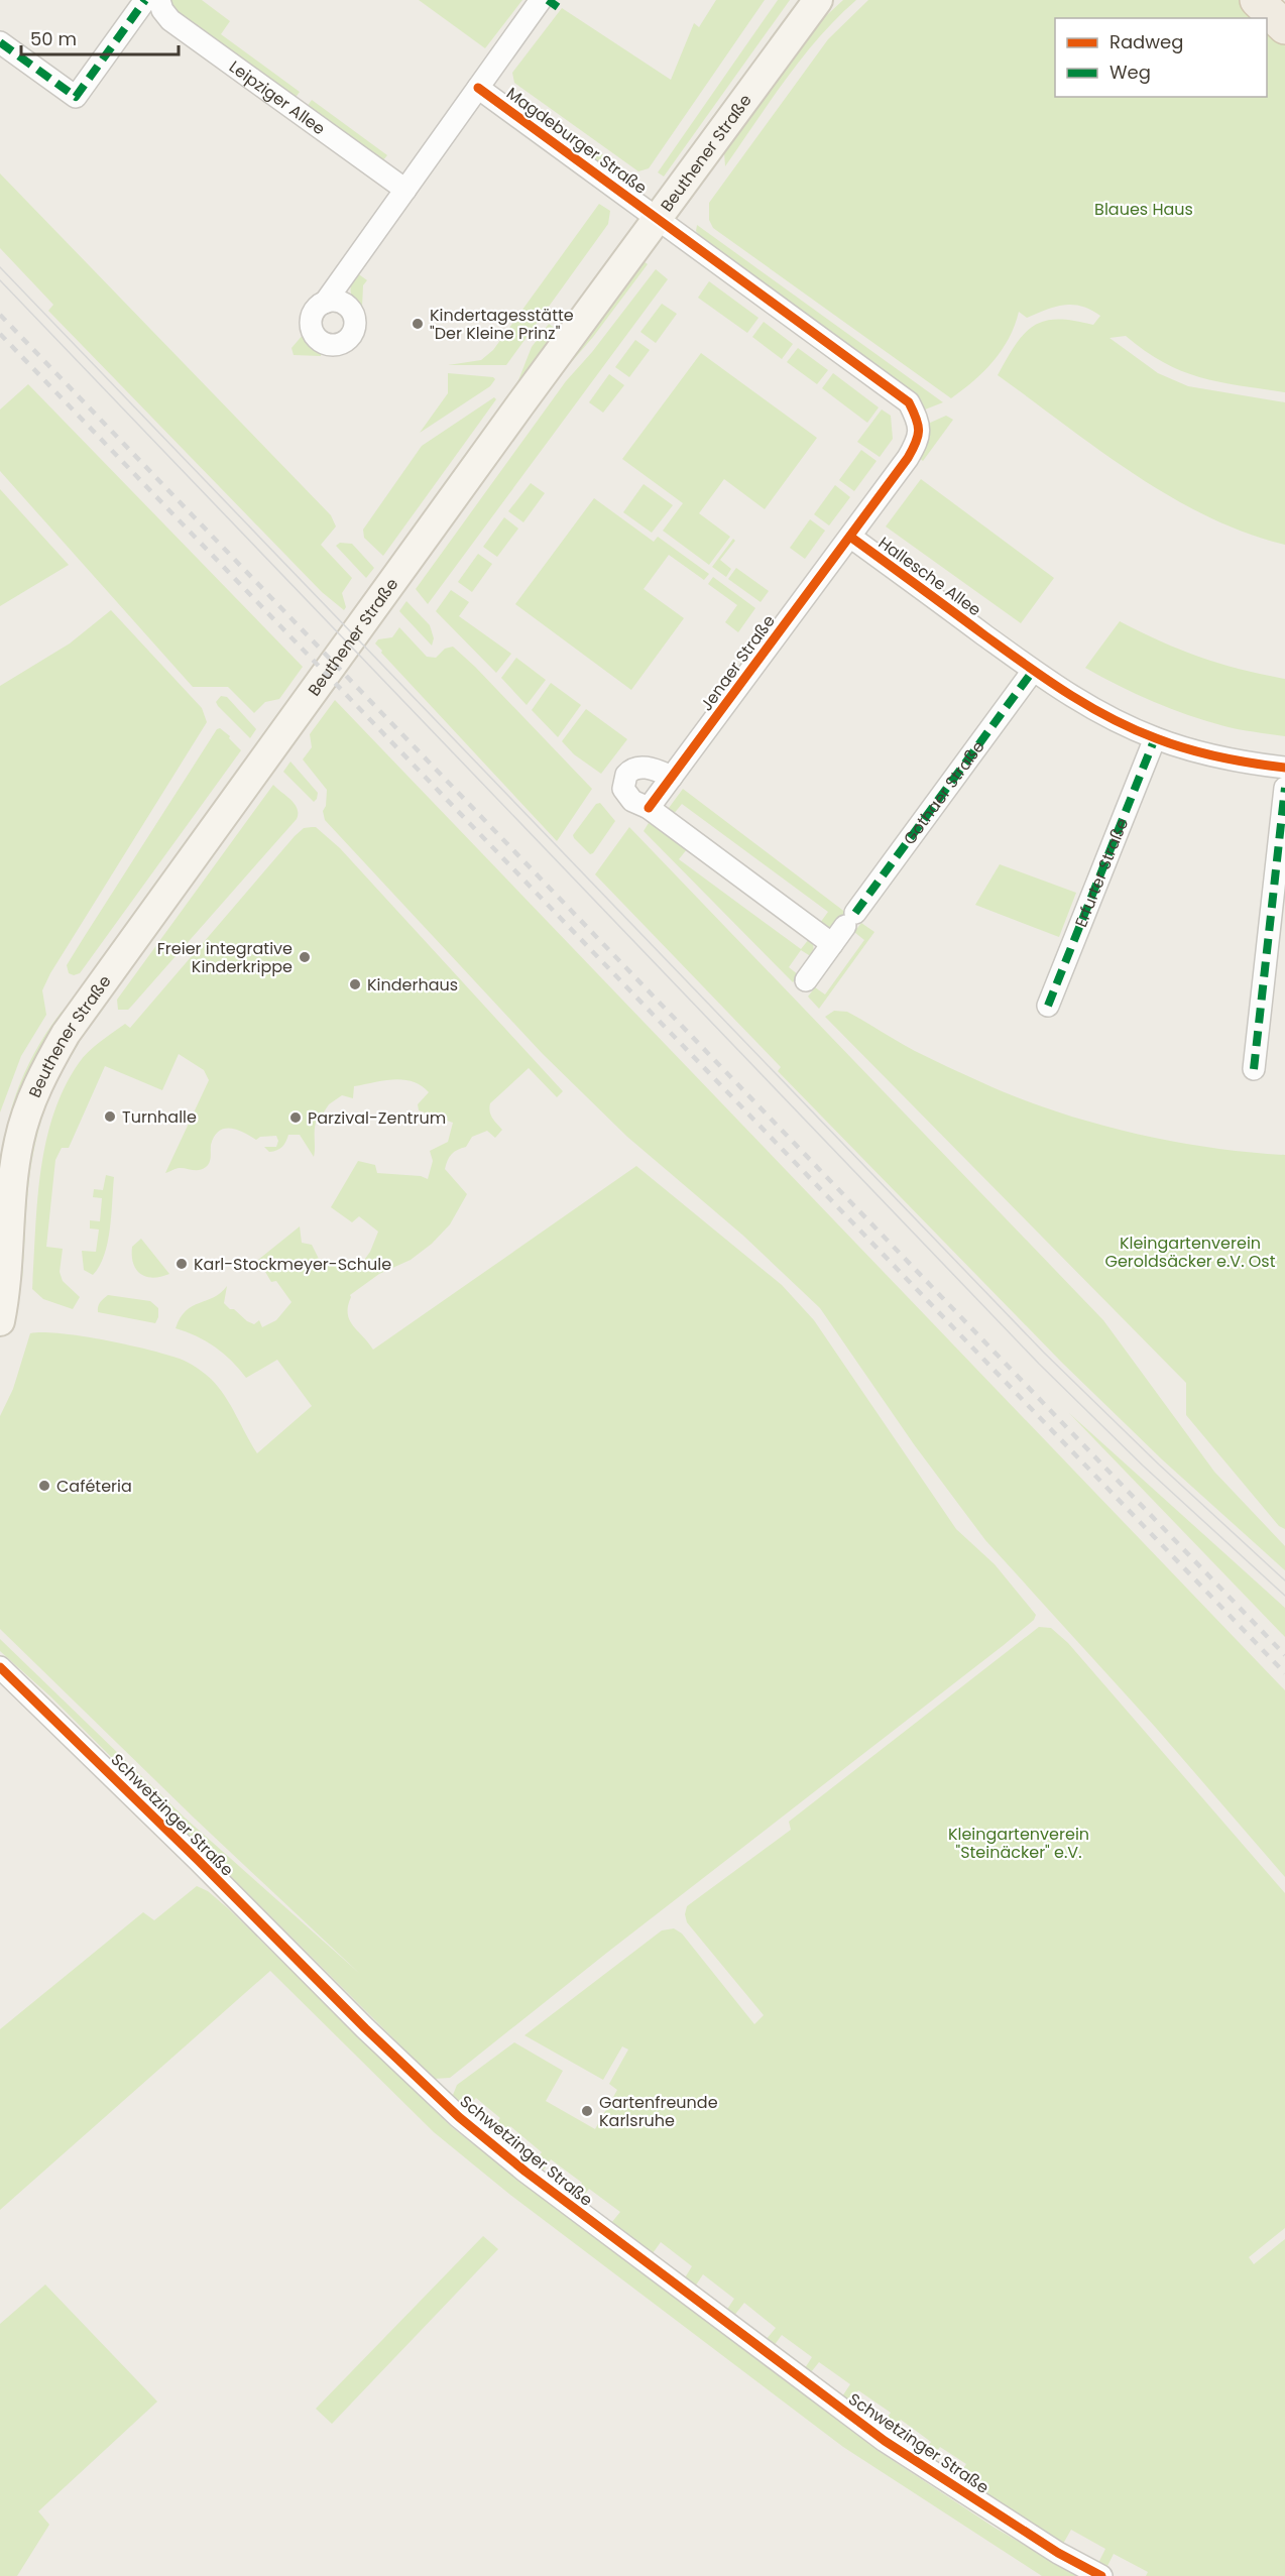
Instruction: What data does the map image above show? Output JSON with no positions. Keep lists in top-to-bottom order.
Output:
{
  "streets": {
    "main road": ["Beuthener Straße"],
    "street": [
      "Leipziger Allee",
      "Magdeburger Straße",
      "Hallesche Allee",
      "Jenaer Straße",
      "Gothaer Straße",
      "Erfurter Straße",
      "Schwetzinger Straße"
    ]
  },
  "crossings": [
    ["Magdeburger Straße", "Beuthener Straße"],
    ["Hallesche Allee", "Jenaer Straße"],
    ["Hallesche Allee", "Gothaer Straße"],
    ["Hallesche Allee", "Erfurter Straße"]
  ],
  "parks": ["Blaues Haus", "Kleingartenverein Geroldsäcker e.V. Ost", "Kleingartenverein \"Steinäcker\" e.V."],
  "places": [
    "Kindertagesstätte \"Der Kleine Prinz\"",
    "Freier integrative Kinderkrippe",
    "Kinderhaus",
    "Turnhalle",
    "Parzival-Zentrum",
    "Karl-Stockmeyer-Schule",
    "Caféteria",
    "Gartenfreunde Karlsruhe"
  ],
  "legend": ["Radweg", "Weg"],
  "scale_bar": "50 m"
}
